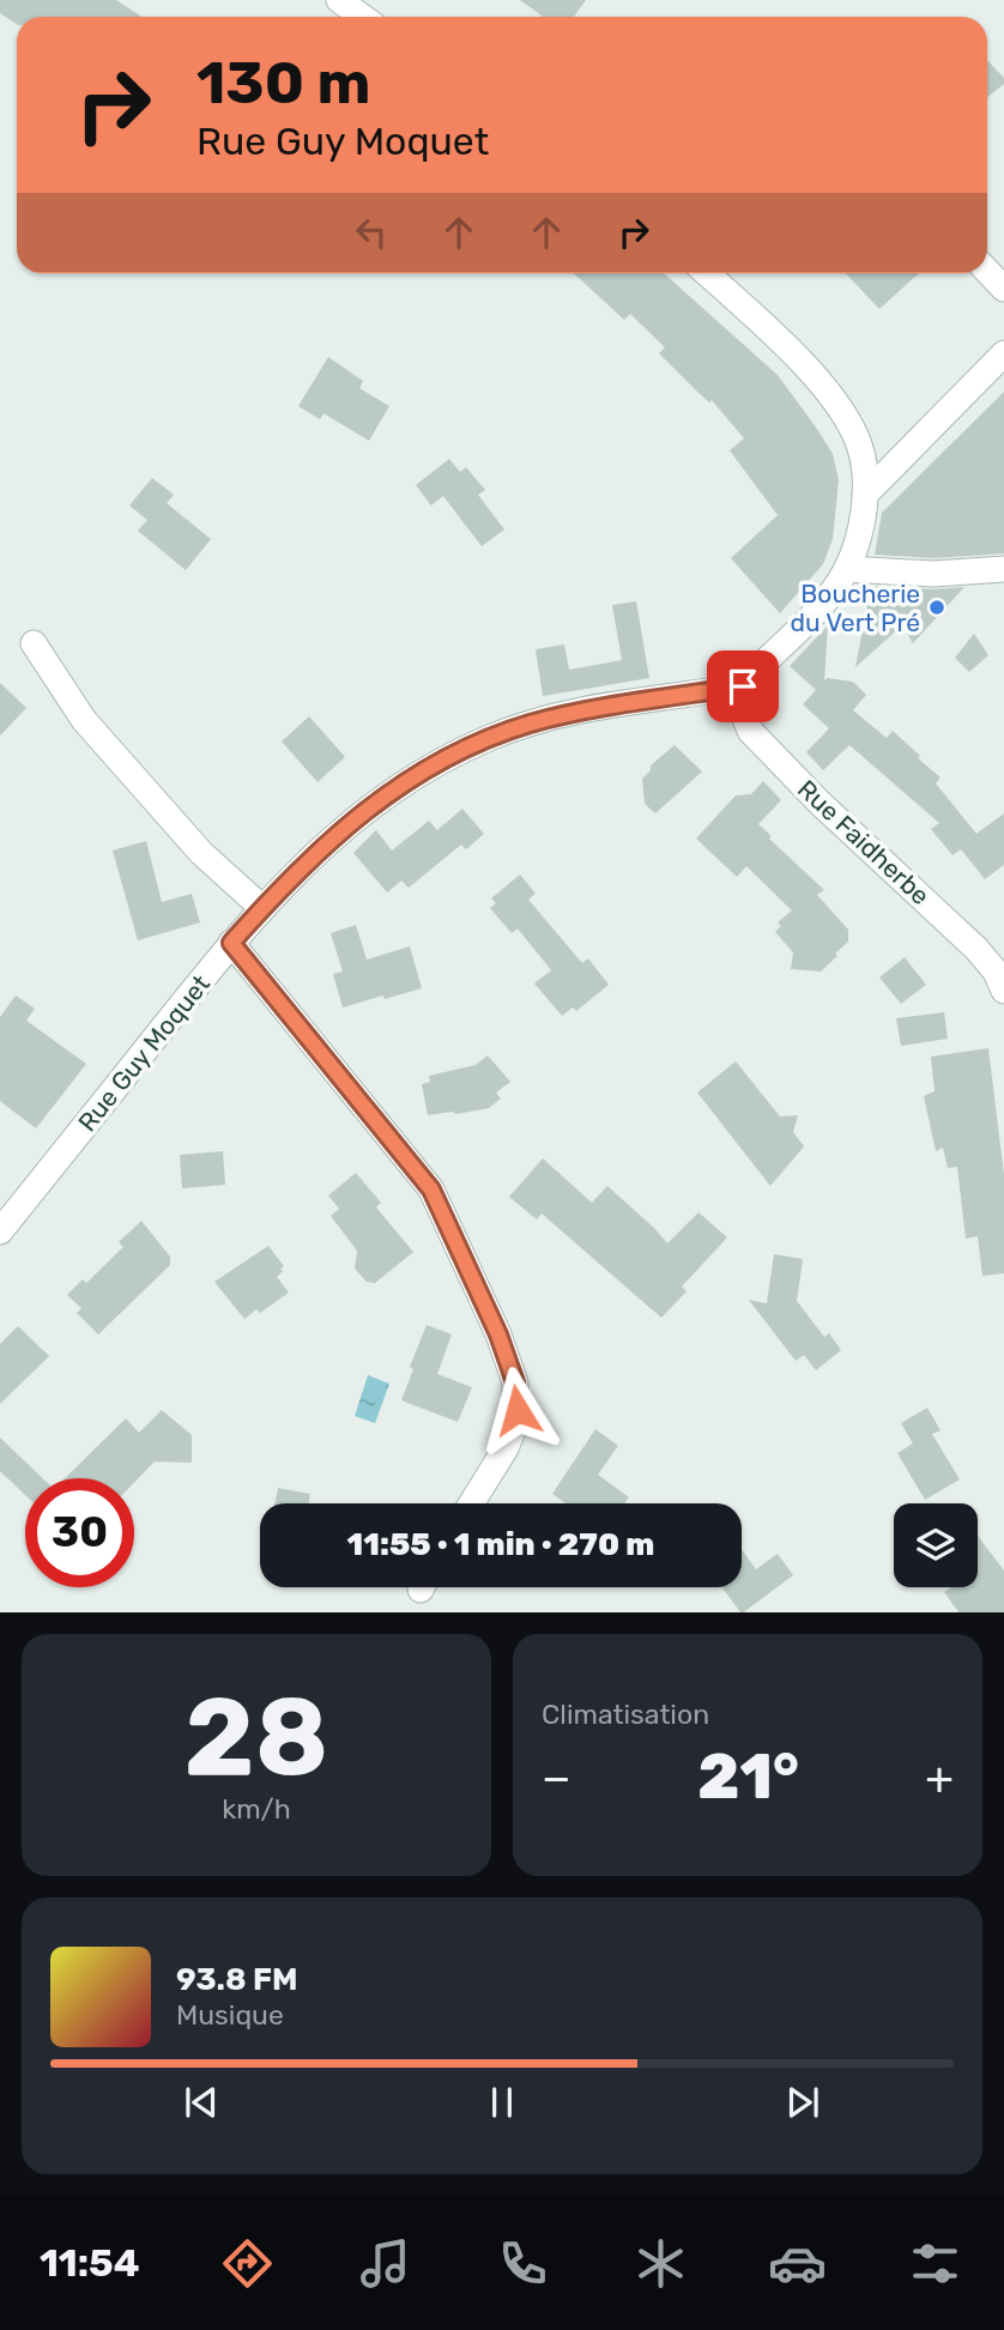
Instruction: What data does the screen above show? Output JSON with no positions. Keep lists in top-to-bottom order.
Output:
{
  "streets": {
    "street": ["Rue Faidherbe", "Rue Guy Moquet"]
  },
  "crossings": [
    ["Rue Faidherbe", "Rue Guy Moquet"]
  ],
  "places": ["Boucherie du Vert Pré"],
  "page": {
    "turn": ["130 m", "Rue Guy Moquet"],
    "limit": "30",
    "trip": "11:55 · 1 min · 270 m",
    "tile": [
      ["28", "km/h"],
      "Climatisation"
    ],
    "heat": ["−", "21°", "+"],
    "song": ["93.8 FM", "Musique"],
    "tabs": "11:54"
  }
}
